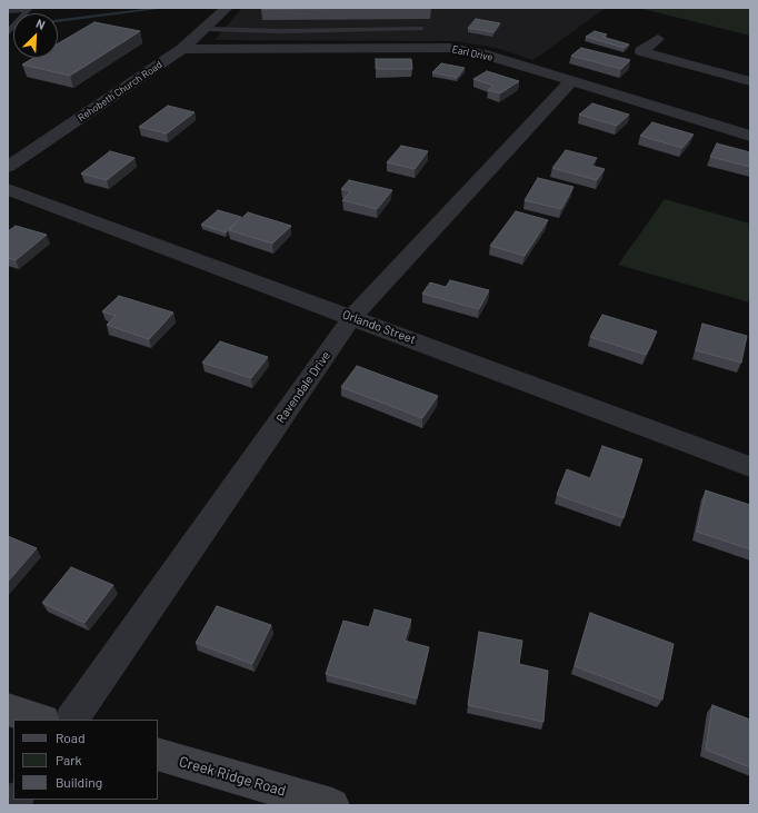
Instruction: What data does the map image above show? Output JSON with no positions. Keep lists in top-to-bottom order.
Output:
{
  "streets": {
    "main road": ["Creek Ridge Road"],
    "street": [
      "Earl Drive",
      "Rehobeth Church Road",
      "Orlando Street",
      "Ravendale Drive"
    ]
  },
  "crossings": [
    ["Earl Drive", "Rehobeth Church Road"],
    ["Earl Drive", "Ravendale Drive"],
    ["Orlando Street", "Ravendale Drive"]
  ],
  "legend": ["Road", "Park", "Building"],
  "north": "top right"
}
